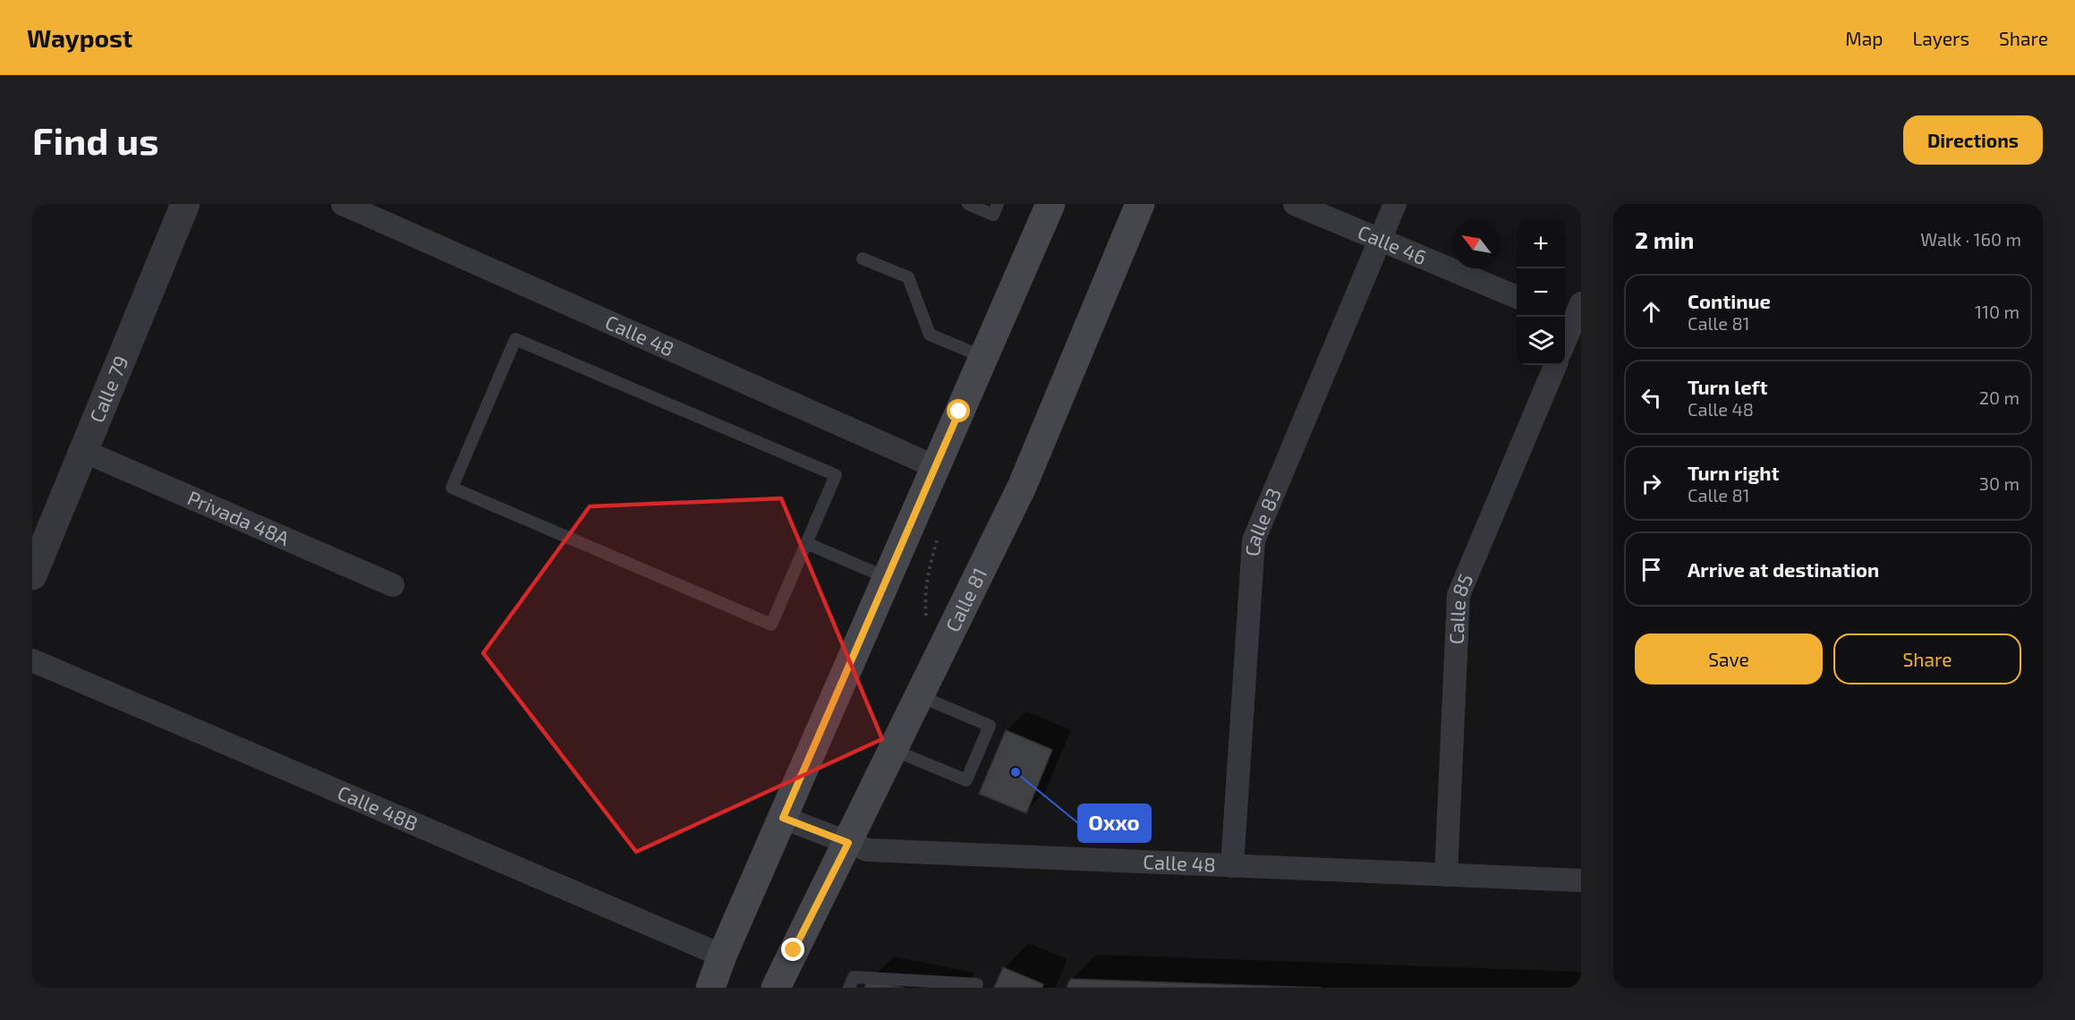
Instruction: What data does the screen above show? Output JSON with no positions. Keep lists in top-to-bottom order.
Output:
{
  "streets": {
    "main road": ["Calle 81"],
    "street": [
      "Calle 46",
      "Calle 48",
      "Calle 79",
      "Privada 48A",
      "Calle 83",
      "Calle 85",
      "Calle 48B"
    ]
  },
  "crossings": [
    ["Calle 46", "Calle 83"],
    ["Calle 48", "Calle 83"],
    ["Calle 48", "Calle 81"],
    ["Calle 48", "Calle 85"],
    ["Calle 79", "Privada 48A"]
  ],
  "places": ["Oxxo"],
  "north": "top left",
  "page": {
    "header": "Waypost",
    "nav": ["Map", "Layers", "Share"],
    "buttons": [
      "Directions",
      ["Save", "Share"]
    ],
    "title": "Find us",
    "heading": ["2 min", "Walk · 160 m"],
    "map_buttons": ["+", "−"],
    "list": [
      ["Continue", "Calle 81", "110 m"],
      ["Turn left", "Calle 48", "20 m"],
      ["Turn right", "Calle 81", "30 m"],
      "Arrive at destination"
    ]
  }
}
